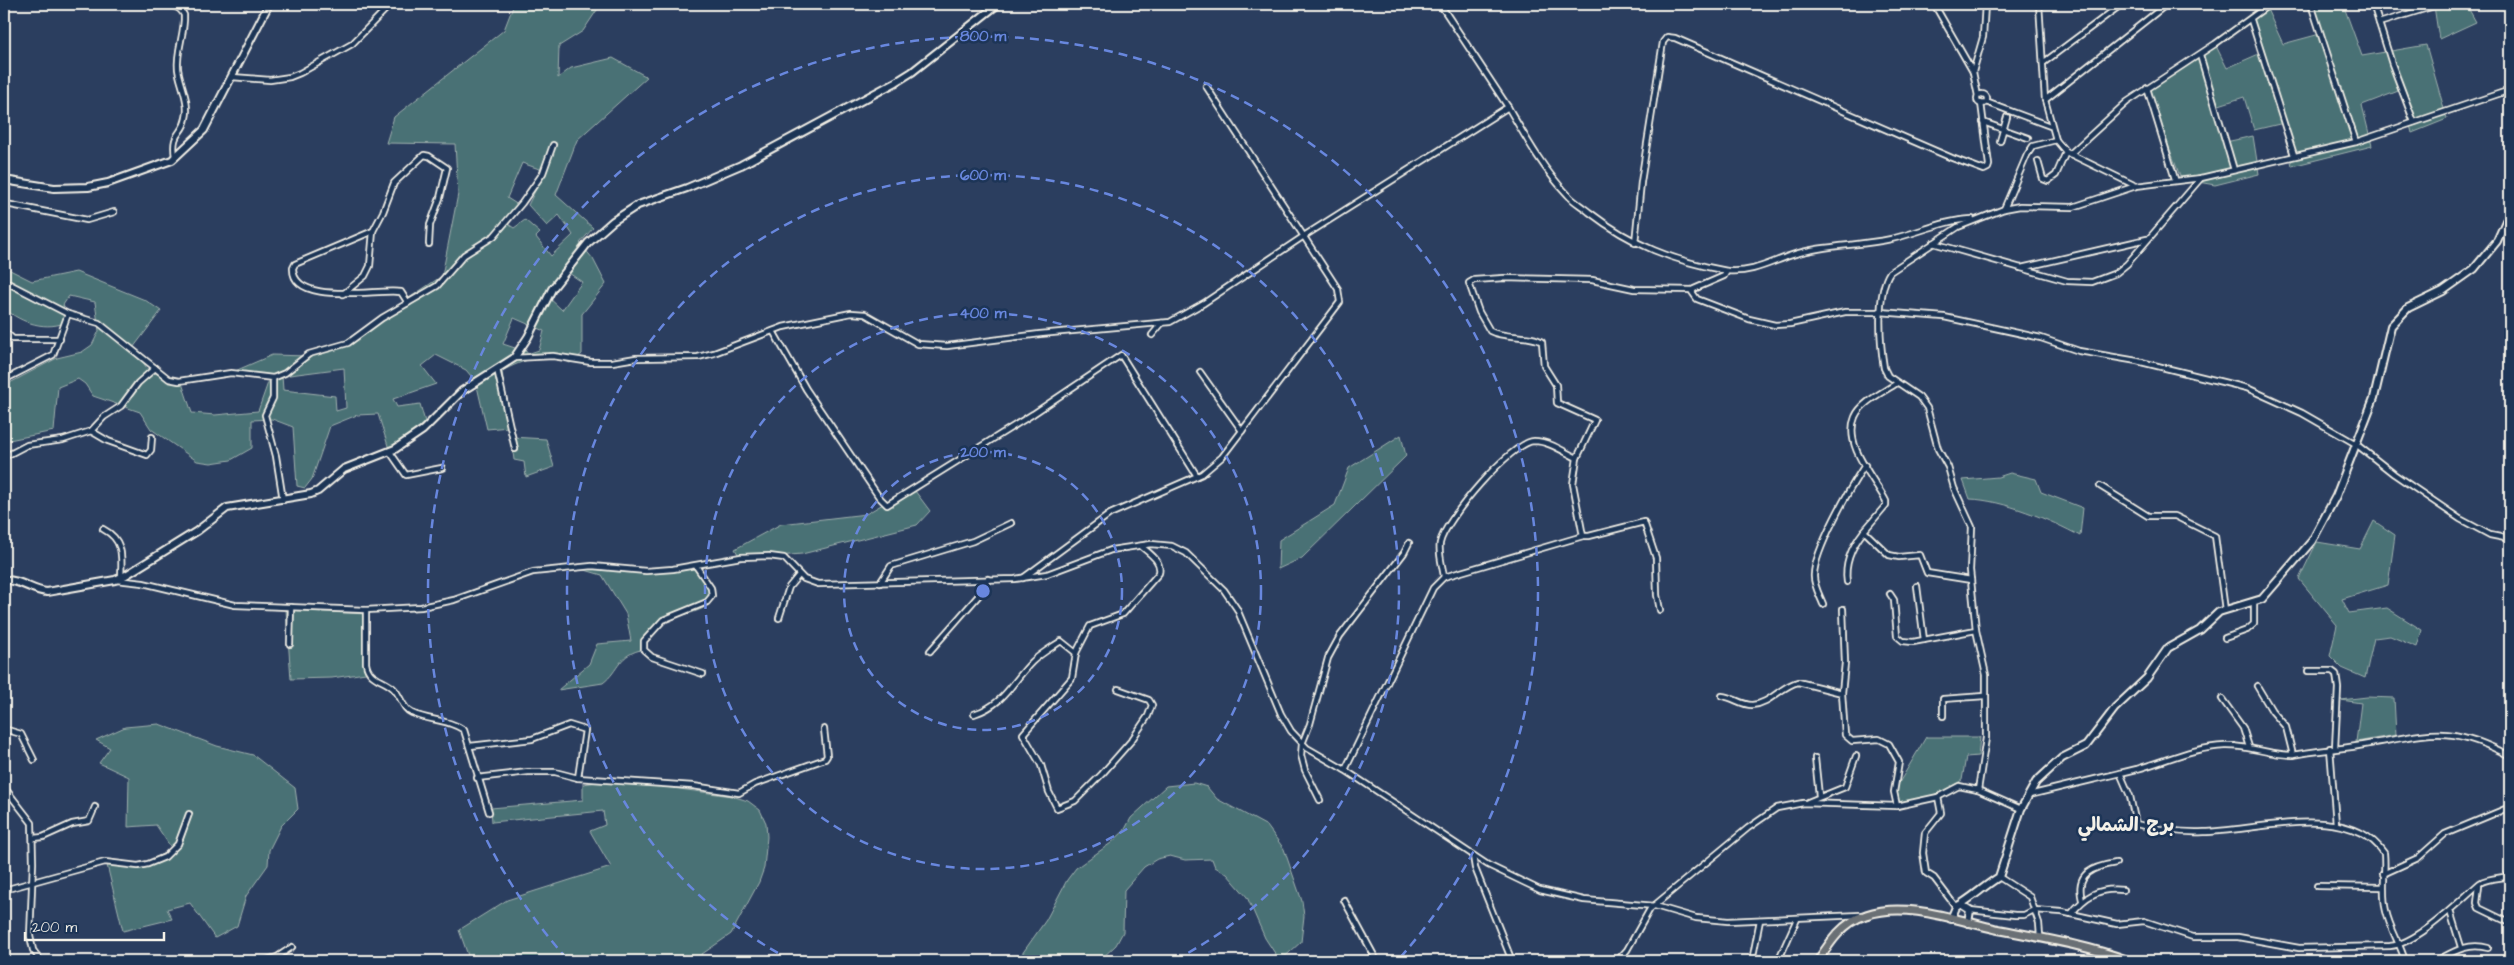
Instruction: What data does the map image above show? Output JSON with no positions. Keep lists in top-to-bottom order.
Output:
{
  "districts": ["برج الشمالي"],
  "scale_bar": "200 m",
  "rings": [
    "800 m",
    "600 m",
    "400 m",
    "200 m"
  ]
}
